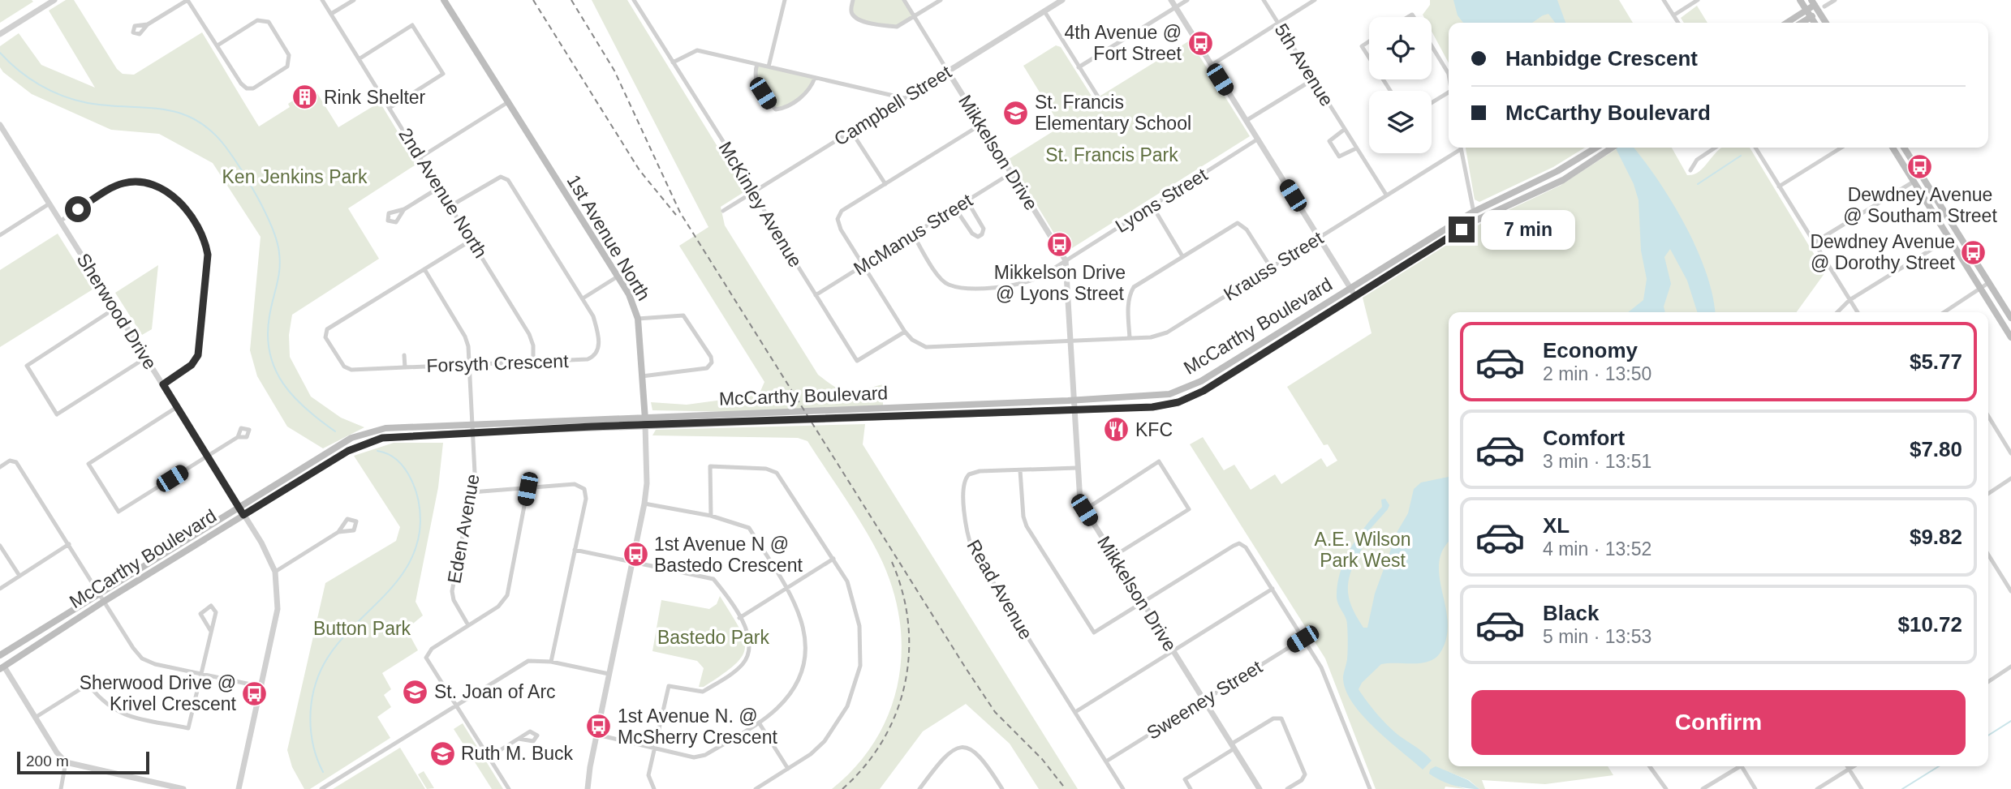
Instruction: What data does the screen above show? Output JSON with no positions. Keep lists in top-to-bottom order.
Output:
{
  "streets": {
    "main road": ["1st Avenue North", "McCarthy Boulevard"],
    "street": [
      "5th Avenue",
      "Campbell Street",
      "Mikkelson Drive",
      "2nd Avenue North",
      "Lyons Street",
      "McKinley Avenue",
      "McManus Street",
      "Krauss Street",
      "Sherwood Drive",
      "Forsyth Crescent",
      "Eden Avenue",
      "Read Avenue",
      "Sweeney Street"
    ]
  },
  "crossings": [
    ["5th Avenue", "Krauss Street"],
    ["Campbell Street", "Mikkelson Drive"],
    ["Campbell Street", "McKinley Avenue"],
    ["Mikkelson Drive", "Lyons Street"],
    ["Mikkelson Drive", "McManus Street"],
    ["Mikkelson Drive", "Krauss Street"],
    ["Mikkelson Drive", "McCarthy Boulevard"],
    ["Mikkelson Drive", "Read Avenue"],
    ["Mikkelson Drive", "Sweeney Street"],
    ["2nd Avenue North", "Forsyth Crescent"],
    ["Lyons Street", "McManus Street"],
    ["McKinley Avenue", "McManus Street"],
    ["McKinley Avenue", "Krauss Street"],
    ["1st Avenue North", "McCarthy Boulevard"],
    ["Sherwood Drive", "McCarthy Boulevard"],
    ["McCarthy Boulevard", "Eden Avenue"],
    ["Forsyth Crescent", "Eden Avenue"],
    ["Read Avenue", "Sweeney Street"]
  ],
  "parks": [
    "St. Francis Park",
    "Ken Jenkins Park",
    "A.E. Wilson Park West",
    "Button Park",
    "Bastedo Park"
  ],
  "places": {
    "bus stop": [
      "4th Avenue @ Fort Street",
      "Dewdney Avenue @ Southam Street",
      "Mikkelson Drive @ Lyons Street",
      "Dewdney Avenue @ Dorothy Street",
      "1st Avenue N @ Bastedo Crescent",
      "Sherwood Drive @ Krivel Crescent",
      "1st Avenue N. @ McSherry Crescent"
    ],
    "building": ["Rink Shelter"],
    "school or university": ["St. Francis Elementary School", "St. Joan of Arc", "Ruth M. Buck"],
    "restaurant": ["KFC"]
  },
  "scale_bar": "200 m",
  "page": {
    "banner": ["Hanbidge Crescent", "McCarthy Boulevard"],
    "bubble": "7 min",
    "list": [
      {
        "name": "Economy",
        "note": "2 min · 13:50",
        "value": "$5.77"
      },
      {
        "name": "Comfort",
        "note": "3 min · 13:51",
        "value": "$7.80"
      },
      {
        "name": "XL",
        "note": "4 min · 13:52",
        "value": "$9.82"
      },
      {
        "name": "Black",
        "note": "5 min · 13:53",
        "value": "$10.72"
      }
    ],
    "buttons": "Confirm",
    "scale": "200 m"
  }
}
